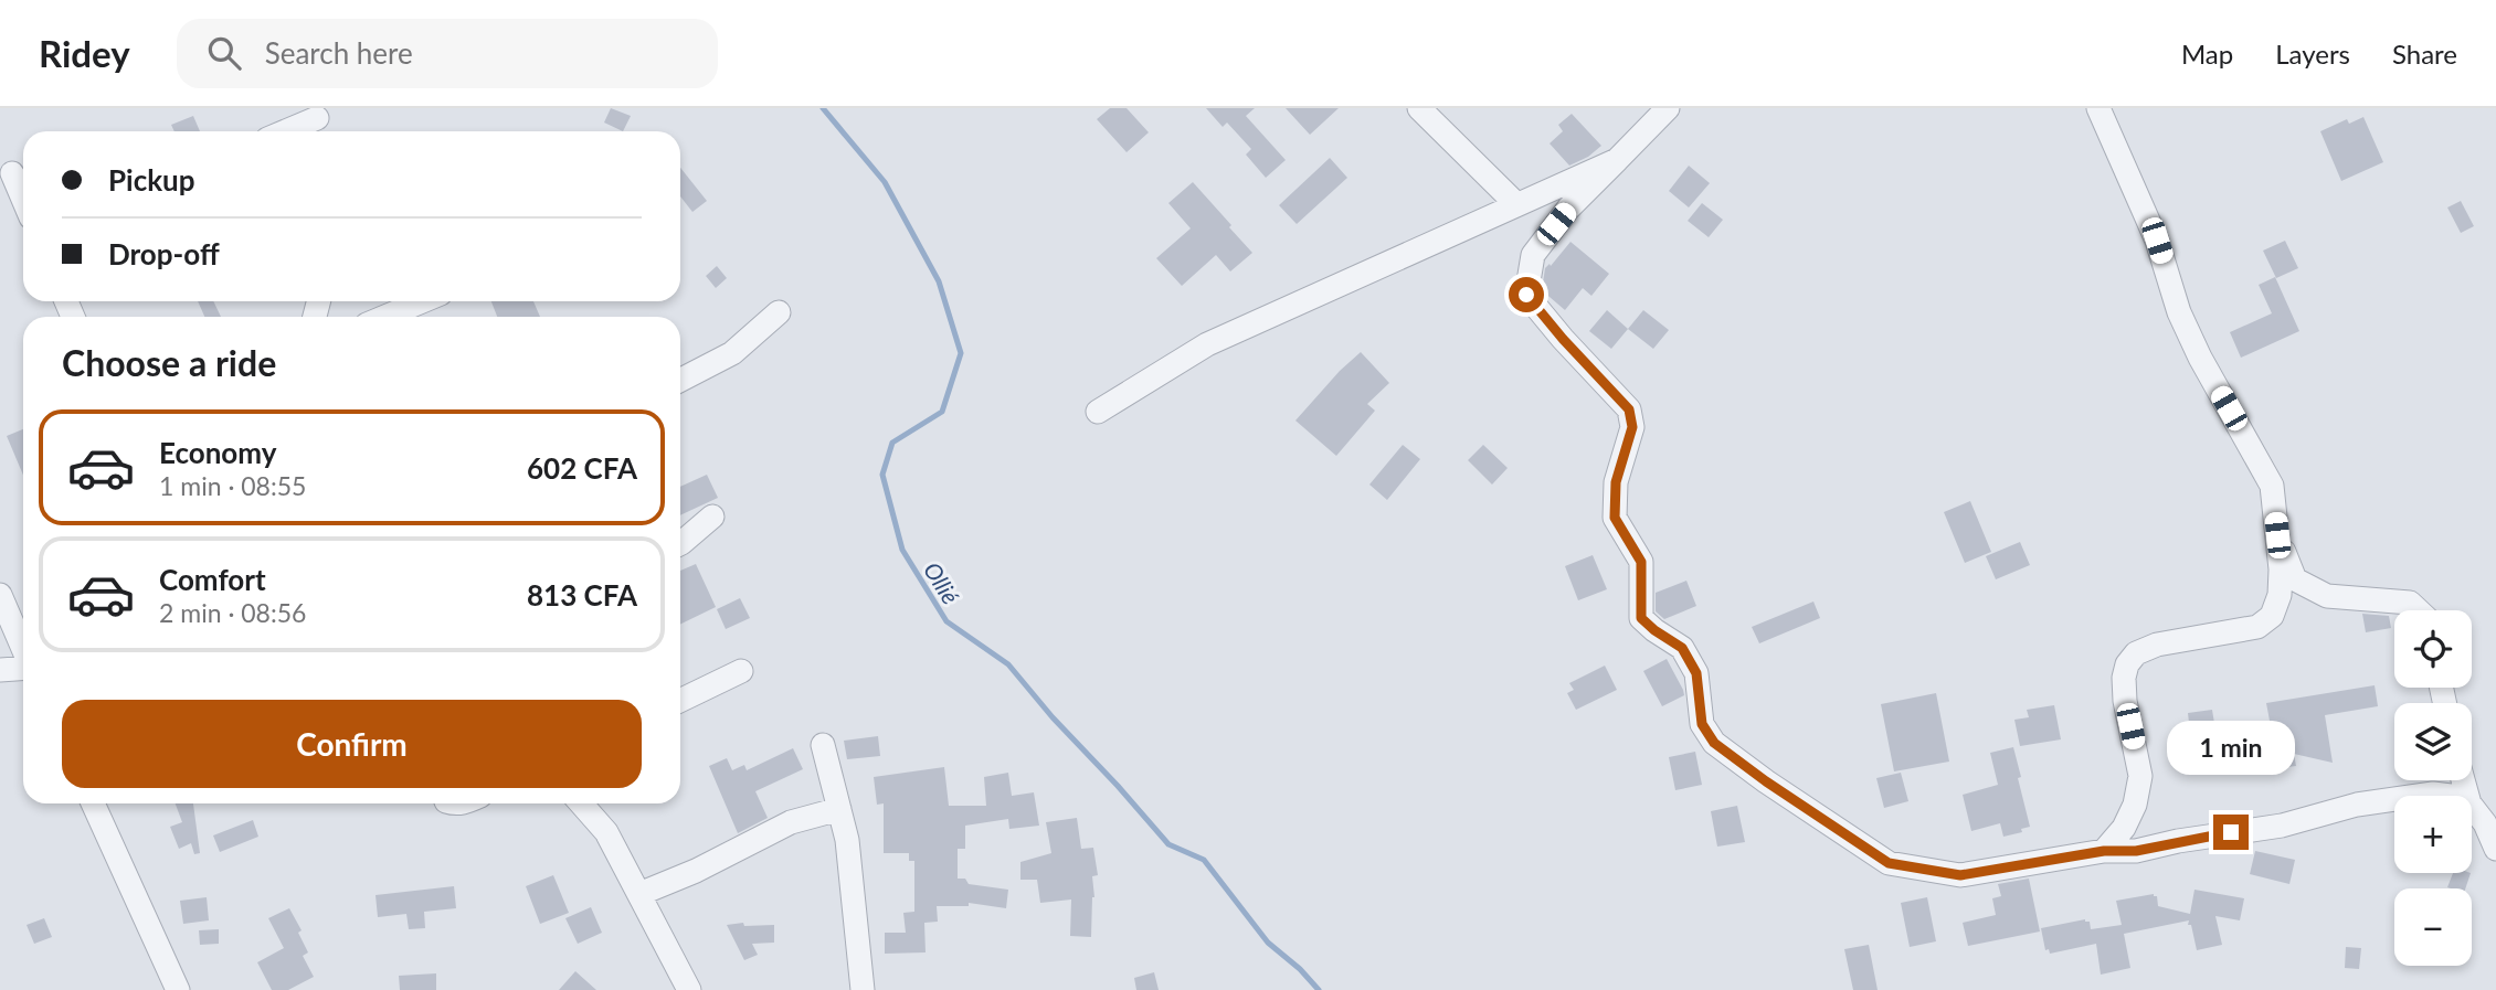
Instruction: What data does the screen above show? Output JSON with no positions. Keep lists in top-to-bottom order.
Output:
{
  "water": ["Ollié"],
  "page": {
    "header": "Ridey",
    "search": "Search here",
    "nav": ["Map", "Layers", "Share"],
    "banner": ["Pickup", "Drop-off"],
    "heading": "Choose a ride",
    "list": [
      {
        "name": "Economy",
        "note": "1 min · 08:55",
        "value": "602 CFA"
      },
      {
        "name": "Comfort",
        "note": "2 min · 08:56",
        "value": "813 CFA"
      }
    ],
    "map_buttons": ["+", "−"],
    "buttons": "Confirm",
    "bubble": "1 min"
  }
}
